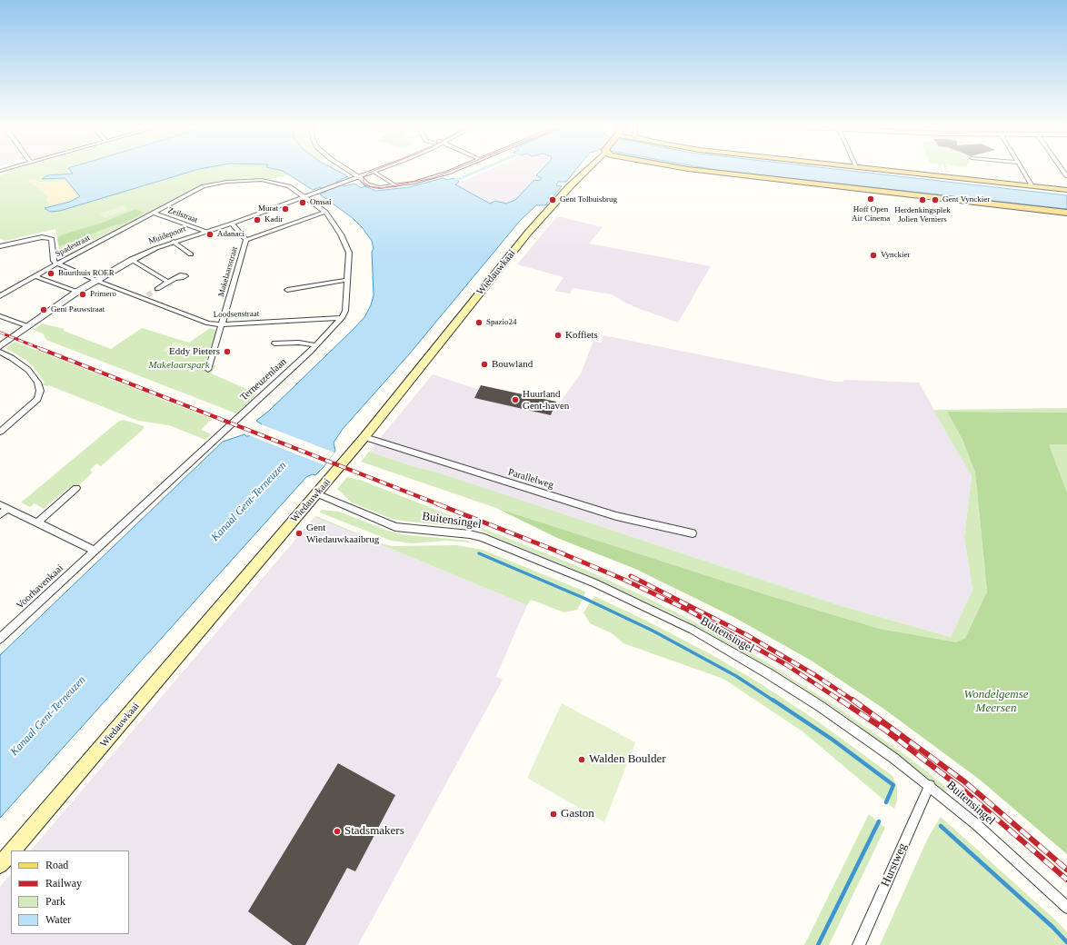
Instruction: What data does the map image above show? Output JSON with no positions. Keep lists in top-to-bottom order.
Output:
{
  "streets": {
    "main road": ["Wiedauwkaai"],
    "street": [
      "Zeilstraat",
      "Muidepoort",
      "Spadestraat",
      "Makelaarsstraat",
      "Loodsenstraat",
      "Terneuzenlaan",
      "Parallelweg",
      "Buitensingel",
      "Voorhavenkaai",
      "Hurstweg"
    ]
  },
  "crossings": [
    ["Zeilstraat", "Muidepoort"],
    ["Zeilstraat", "Spadestraat"],
    ["Muidepoort", "Spadestraat"],
    ["Muidepoort", "Makelaarsstraat"],
    ["Muidepoort", "Loodsenstraat"],
    ["Muidepoort", "Terneuzenlaan"],
    ["Spadestraat", "Loodsenstraat"],
    ["Spadestraat", "Terneuzenlaan"],
    ["Makelaarsstraat", "Loodsenstraat"],
    ["Wiedauwkaai", "Parallelweg"],
    ["Wiedauwkaai", "Buitensingel"],
    ["Loodsenstraat", "Terneuzenlaan"],
    ["Terneuzenlaan", "Voorhavenkaai"],
    ["Buitensingel", "Hurstweg"]
  ],
  "water": ["Kanaal Gent-Terneuzen"],
  "parks": ["Makelaarspark", "Wondelgemse Meersen"],
  "places": [
    "Hoff Open Air Cinema",
    "Gent Tolhuisbrug",
    "Herdenkingsplek Jolien Verniers",
    "Gent Vynckier",
    "Omsai",
    "Murat",
    "Kadir",
    "Adanaci",
    "Vynckier",
    "Buurthuis ROER",
    "Primero",
    "Gent Pauwstraat",
    "Spazio24",
    "Koffiets",
    "Eddy Pieters",
    "Bouwland",
    "Huurland Gent-haven",
    "Gent Wiedauwkaaibrug",
    "Walden Boulder",
    "Gaston",
    "Stadsmakers"
  ],
  "legend": [
    "Road",
    "Railway",
    "Park",
    "Water"
  ]
}
